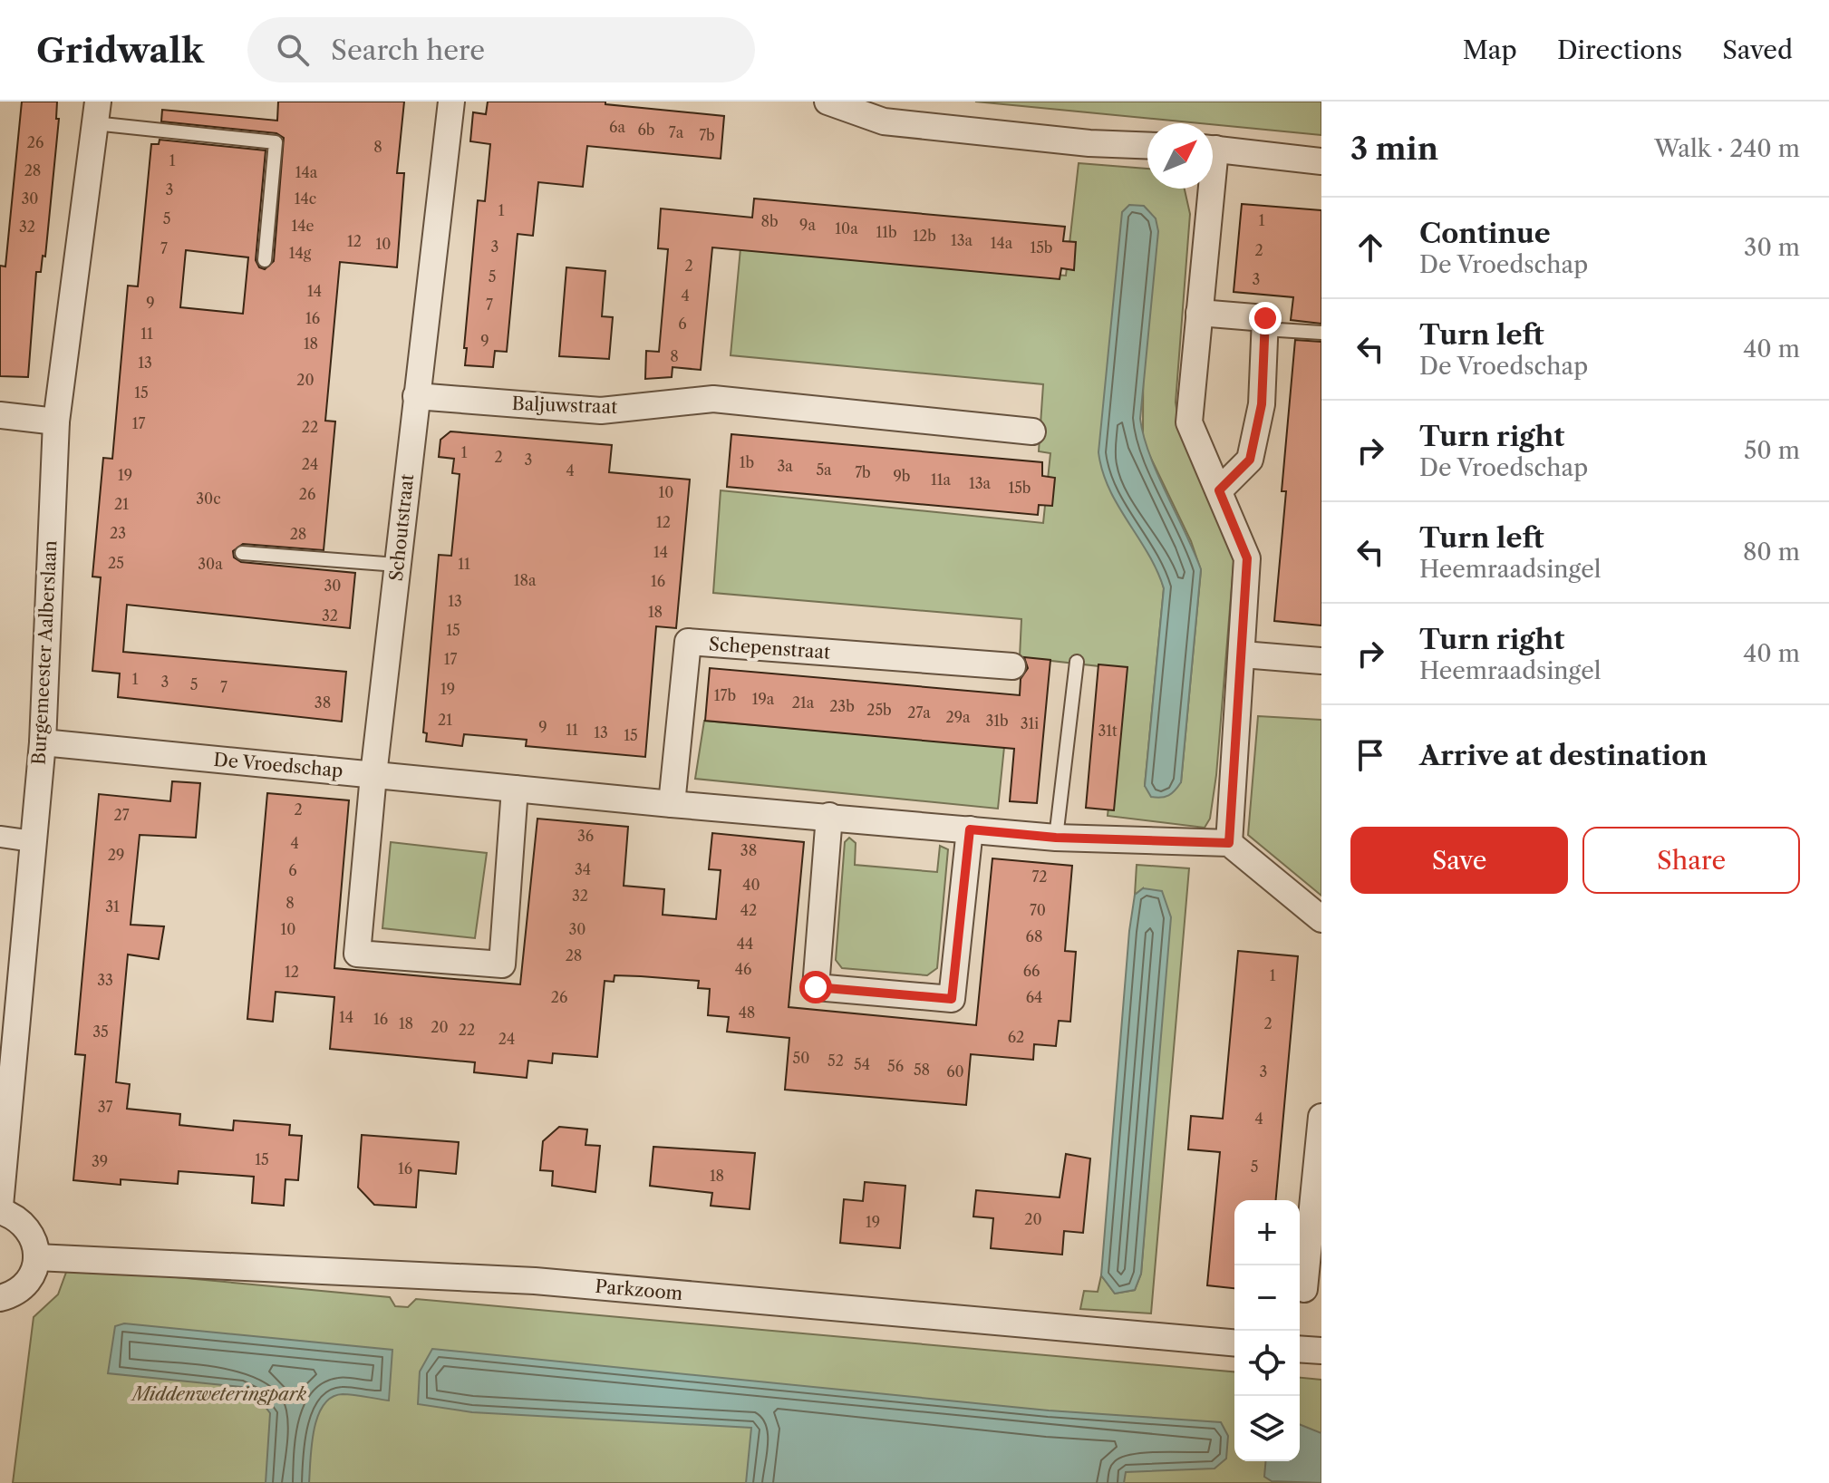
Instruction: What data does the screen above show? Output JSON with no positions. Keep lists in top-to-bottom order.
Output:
{
  "streets": {
    "street": [
      "Baljuwstraat",
      "Schoutstraat",
      "Schepenstraat",
      "Burgemeester Aalberslaan",
      "De Vroedschap",
      "Parkzoom"
    ]
  },
  "crossings": [
    ["Baljuwstraat", "Schoutstraat"],
    ["Schoutstraat", "De Vroedschap"],
    ["Schepenstraat", "De Vroedschap"],
    ["Burgemeester Aalberslaan", "De Vroedschap"]
  ],
  "parks": ["Middenweteringpark"],
  "house_numbers": [
    "6a",
    "6b",
    "7a",
    "7b",
    "26",
    "8",
    "1",
    "28",
    "14a",
    "3",
    "30",
    "14c",
    "1",
    "5",
    "1",
    "8b",
    "9a",
    "14e",
    "32",
    "10a",
    "11b",
    "12b",
    "13a",
    "12",
    "14a",
    "10",
    "3",
    "15b",
    "7",
    "2",
    "14g",
    "2",
    "5",
    "3",
    "14",
    "4",
    "9",
    "7",
    "16",
    "6",
    "11",
    "9",
    "18",
    "8",
    "13",
    "20",
    "15",
    "17",
    "22",
    "1",
    "2",
    "3",
    "1b",
    "24",
    "3a",
    "5a",
    "4",
    "7b",
    "19",
    "9b",
    "11a",
    "13a",
    "15b",
    "10",
    "26",
    "30c",
    "21",
    "12",
    "23",
    "28",
    "14",
    "25",
    "30a",
    "11",
    "18a",
    "16",
    "30",
    "13",
    "18",
    "32",
    "15",
    "17",
    "1",
    "3",
    "5",
    "7",
    "19",
    "17b",
    "19a",
    "38",
    "21a",
    "23b",
    "25b",
    "27a",
    "29a",
    "21",
    "31b",
    "31i",
    "9",
    "11",
    "31t",
    "13",
    "15",
    "2",
    "27",
    "36",
    "4",
    "38",
    "29",
    "34",
    "6",
    "72",
    "40",
    "32",
    "8",
    "31",
    "42",
    "70",
    "10",
    "30",
    "68",
    "44",
    "28",
    "46",
    "66",
    "12",
    "1",
    "33",
    "26",
    "64",
    "48",
    "14",
    "16",
    "18",
    "2",
    "20",
    "22",
    "35",
    "62",
    "24",
    "50",
    "52",
    "54",
    "56",
    "58",
    "60",
    "3",
    "37",
    "4",
    "15",
    "39",
    "5",
    "16",
    "18",
    "20",
    "19"
  ],
  "north": "top right",
  "page": {
    "header": "Gridwalk",
    "search": "Search here",
    "nav": ["Map", "Directions", "Saved"],
    "heading": ["3 min", "Walk · 240 m"],
    "list": [
      ["Continue", "De Vroedschap", "30 m"],
      ["Turn left", "De Vroedschap", "40 m"],
      ["Turn right", "De Vroedschap", "50 m"],
      ["Turn left", "Heemraadsingel", "80 m"],
      ["Turn right", "Heemraadsingel", "40 m"],
      "Arrive at destination"
    ],
    "buttons": ["Save", "Share"],
    "map_buttons": ["+", "−"]
  }
}
